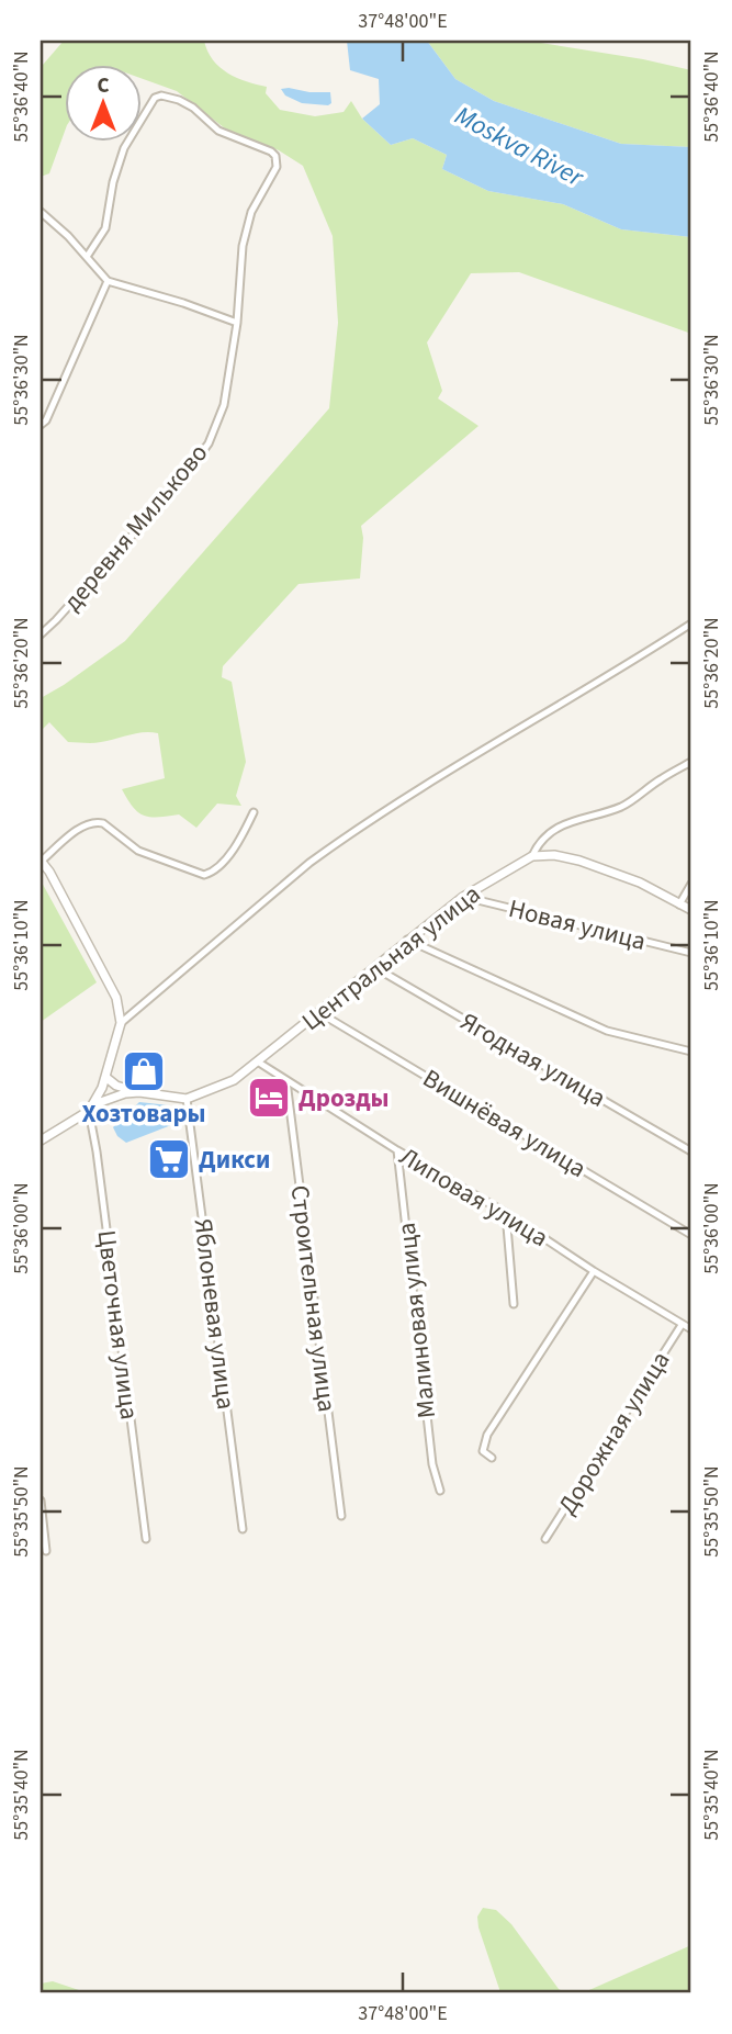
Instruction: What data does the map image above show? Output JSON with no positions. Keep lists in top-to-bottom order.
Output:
{
  "streets": {
    "street": [
      "деревня Мильково",
      "Новая улица",
      "Центральная улица",
      "Ягодная улица",
      "Вишнёвая улица",
      "Липовая улица",
      "Строительная улица",
      "Яблоневая улица",
      "Малиновая улица",
      "Цветочная улица",
      "Дорожная улица"
    ]
  },
  "crossings": [
    ["Новая улица", "Центральная улица"],
    ["Центральная улица", "Ягодная улица"],
    ["Центральная улица", "Вишнёвая улица"],
    ["Центральная улица", "Липовая улица"],
    ["Центральная улица", "Яблоневая улица"],
    ["Центральная улица", "Цветочная улица"],
    ["Липовая улица", "Строительная улица"],
    ["Липовая улица", "Малиновая улица"],
    ["Липовая улица", "Дорожная улица"]
  ],
  "water": ["Moskva River"],
  "places": {
    "shop": ["Хозтовары"],
    "hotel": ["Дрозды"],
    "supermarket": ["Дикси"]
  },
  "north": "top",
  "coordinates": [
    "37°48'00\"E",
    "55°36'40\"N",
    "55°36'30\"N",
    "55°36'20\"N",
    "55°36'10\"N",
    "55°36'00\"N",
    "55°35'50\"N",
    "55°35'40\"N"
  ]
}
